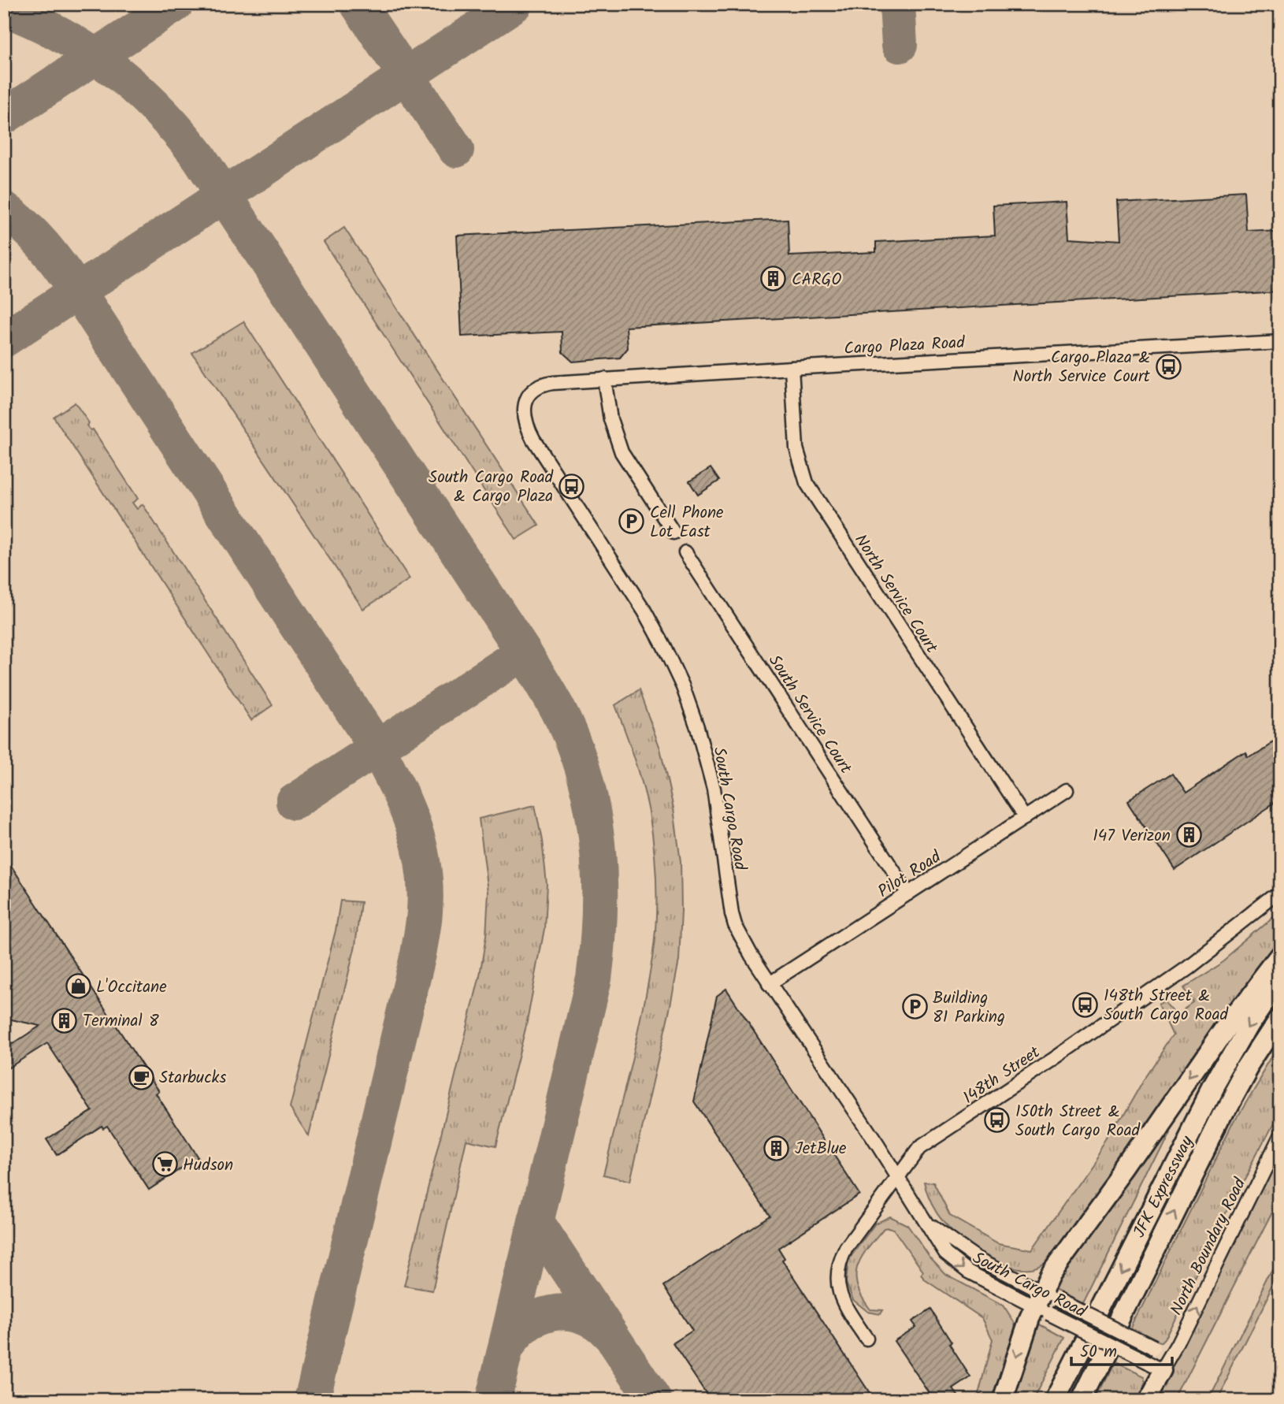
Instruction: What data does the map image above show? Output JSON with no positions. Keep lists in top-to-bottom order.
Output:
{
  "streets": {
    "highway": ["JFK Expressway"],
    "street": [
      "Cargo Plaza Road",
      "North Service Court",
      "South Service Court",
      "South Cargo Road",
      "Pilot Road",
      "148th Street",
      "North Boundary Road"
    ]
  },
  "crossings": [
    ["Cargo Plaza Road", "North Service Court"],
    ["Cargo Plaza Road", "South Cargo Road"],
    ["North Service Court", "Pilot Road"],
    ["South Service Court", "Pilot Road"],
    ["South Cargo Road", "Pilot Road"],
    ["South Cargo Road", "148th Street"],
    ["South Cargo Road", "North Boundary Road"]
  ],
  "one_way": ["North Boundary Road"],
  "places": {
    "building": [
      "CARGO",
      "147 Verizon",
      "Terminal 8",
      "JetBlue"
    ],
    "bus stop": [
      "Cargo Plaza & North Service Court",
      "South Cargo Road & Cargo Plaza",
      "148th Street & South Cargo Road",
      "150th Street & South Cargo Road"
    ],
    "parking": ["Cell Phone Lot East", "Building 81 Parking"],
    "shop": ["L'Occitane"],
    "cafe": ["Starbucks"],
    "supermarket": ["Hudson"]
  },
  "scale_bar": "50 m"
}
